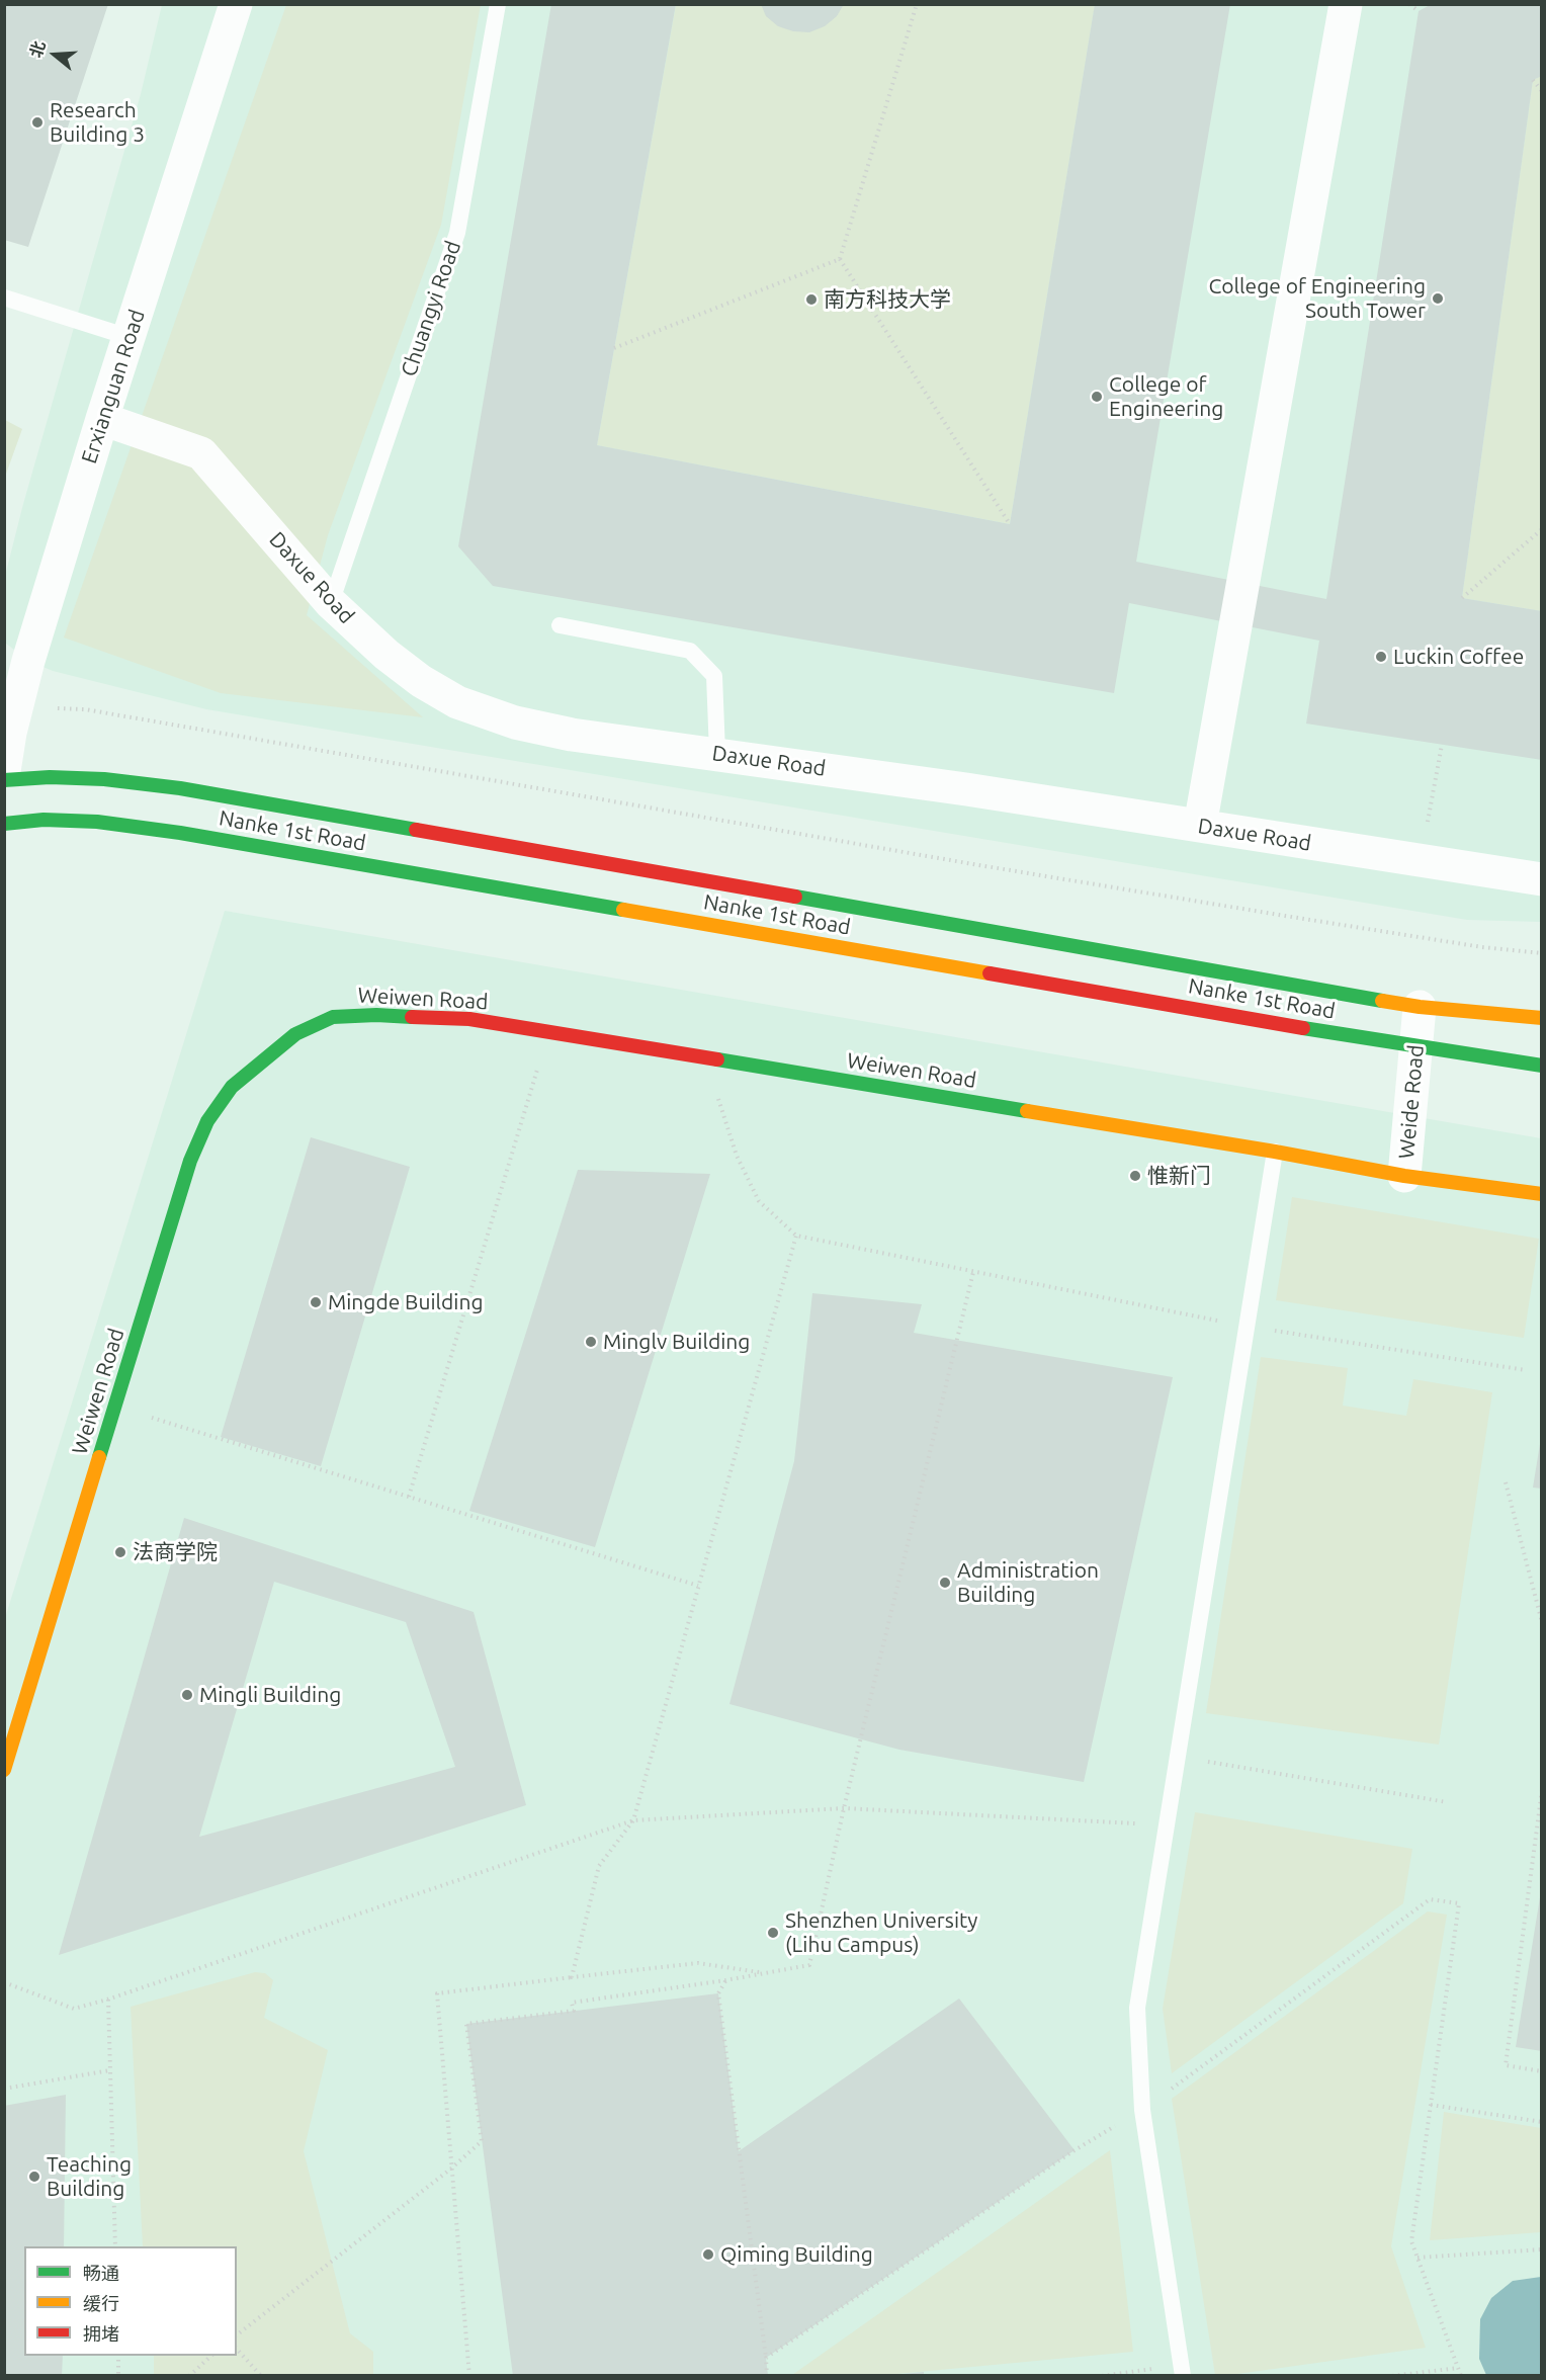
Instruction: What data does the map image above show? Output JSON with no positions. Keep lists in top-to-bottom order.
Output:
{
  "streets": {
    "street": [
      "Erxianguan Road",
      "Daxue Road",
      "Nanke 1st Road",
      "Weiwen Road",
      "Weide Road"
    ],
    "lane": ["Chuangyi Road"]
  },
  "crossings": [
    ["Chuangyi Road", "Daxue Road"],
    ["Erxianguan Road", "Daxue Road"],
    ["Nanke 1st Road", "Weide Road"],
    ["Weiwen Road", "Weide Road"]
  ],
  "places": [
    "Research Building 3",
    "College of Engineering South Tower",
    "南方科技大学",
    "College of Engineering",
    "Luckin Coffee",
    "惟新门",
    "Mingde Building",
    "Minglv Building",
    "法商学院",
    "Administration Building",
    "Mingli Building",
    "Shenzhen University (Lihu Campus)",
    "Teaching Building",
    "Qiming Building"
  ],
  "legend": ["畅通", "缓行", "拥堵"],
  "north": "left"
}
